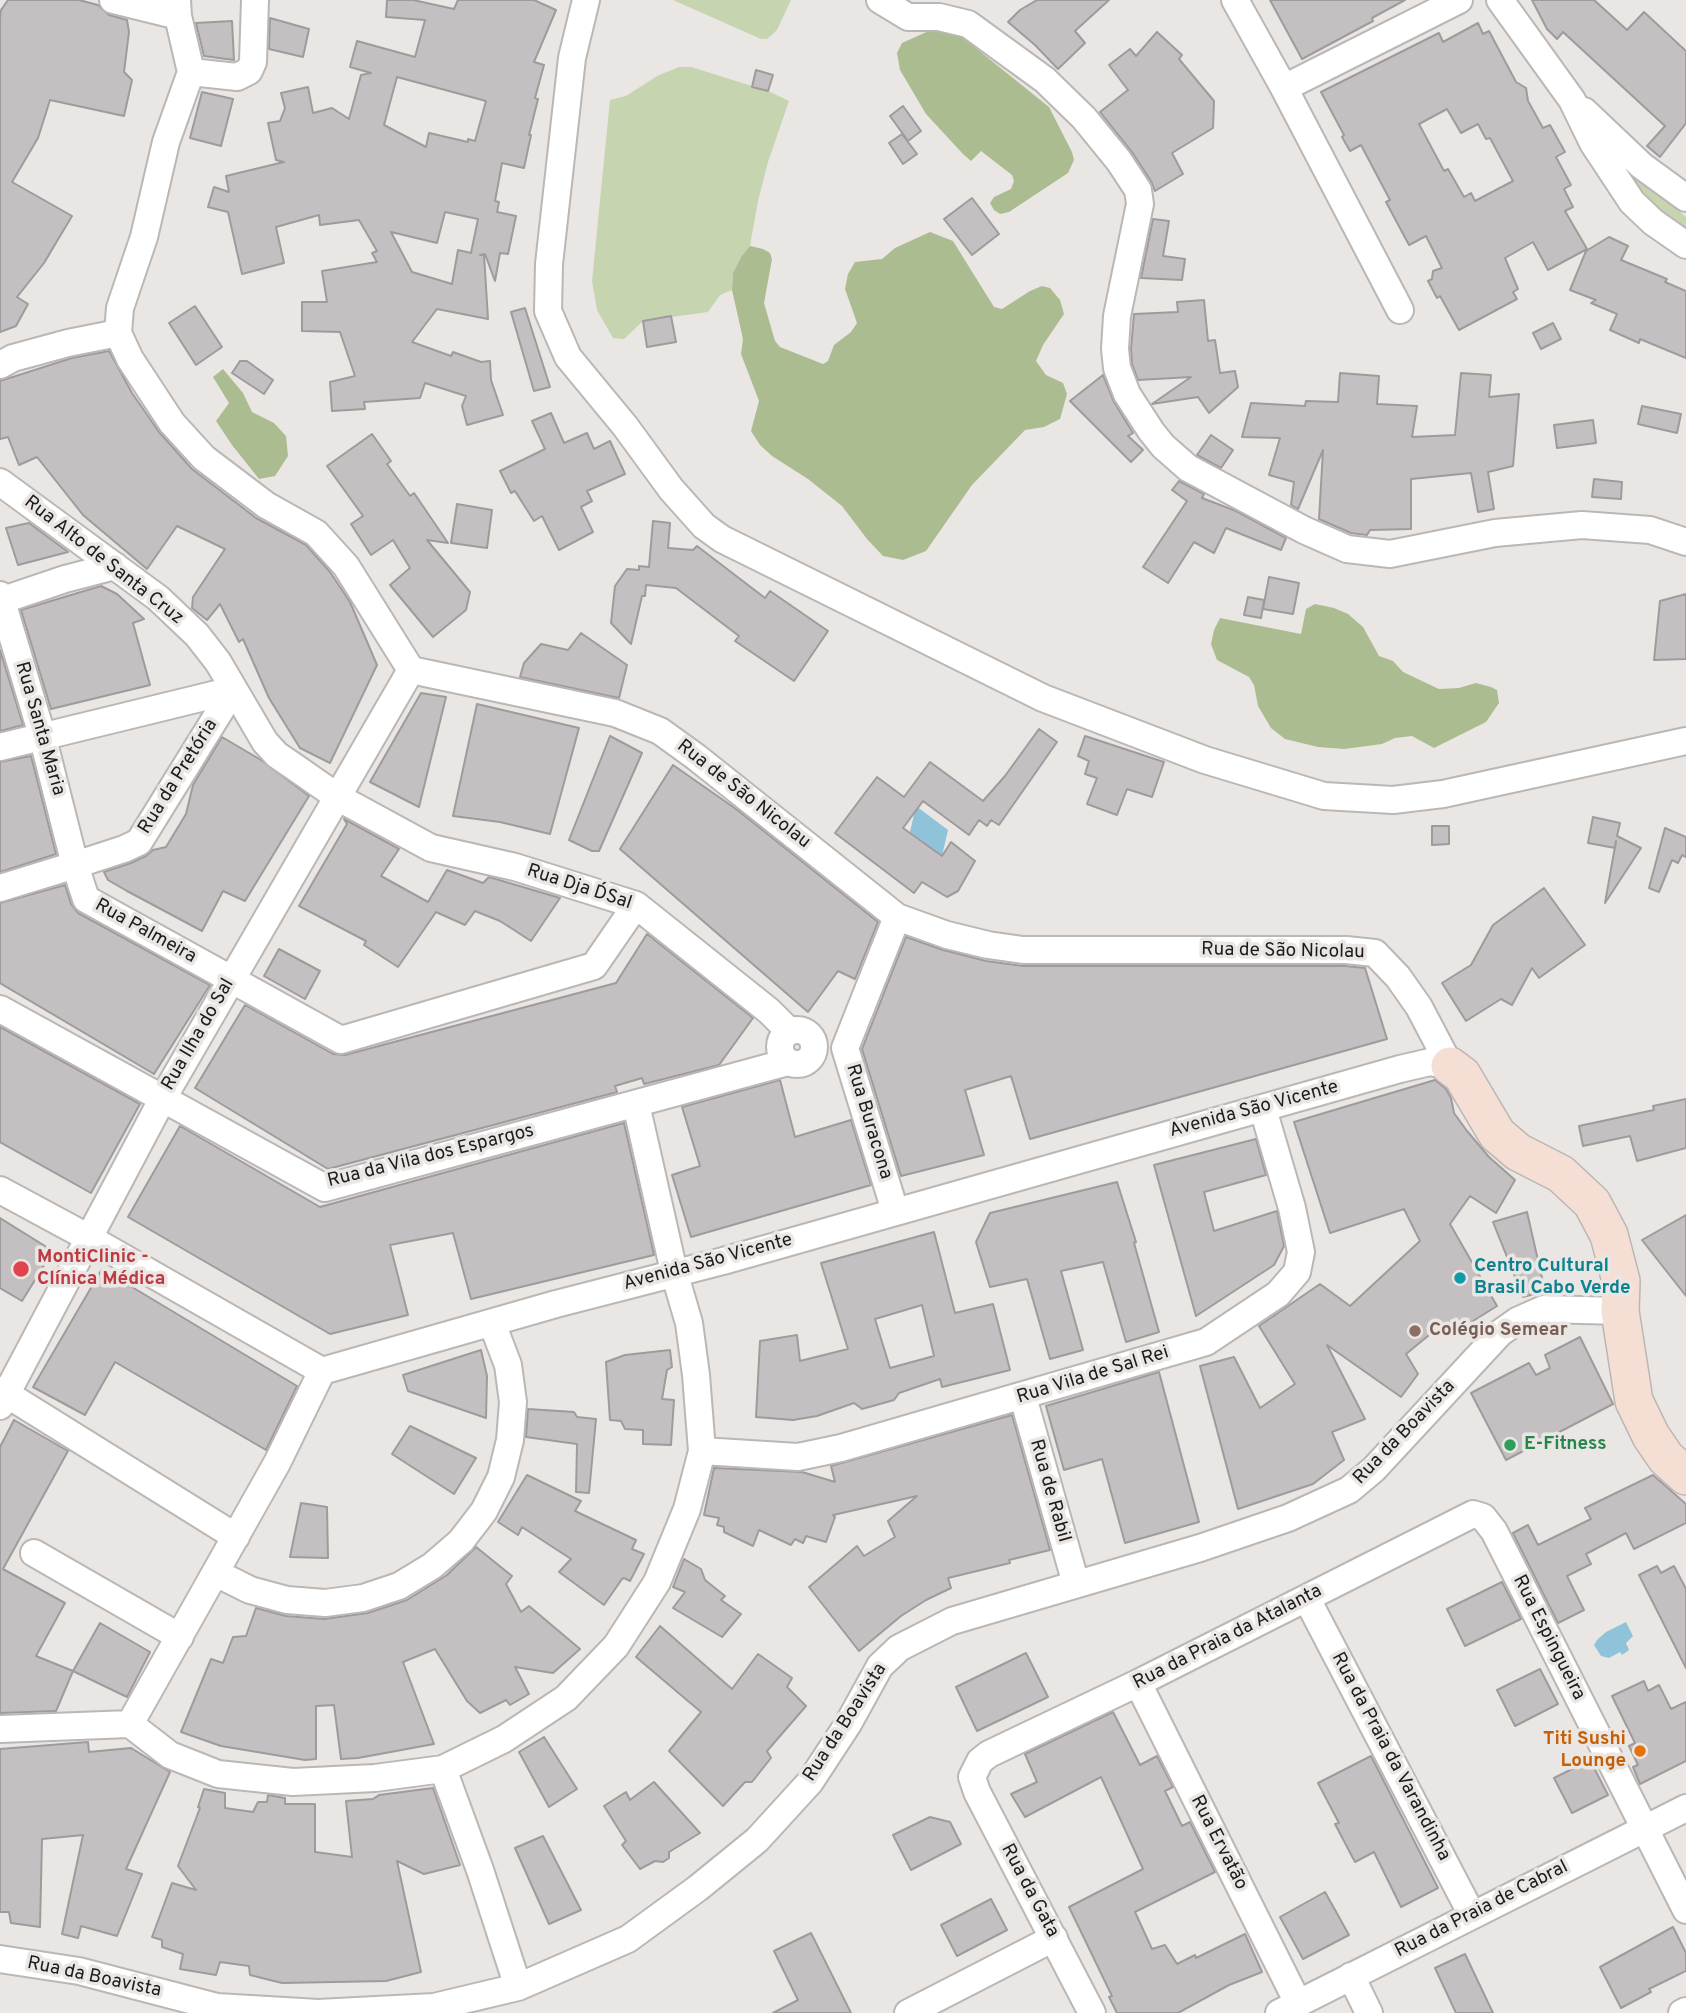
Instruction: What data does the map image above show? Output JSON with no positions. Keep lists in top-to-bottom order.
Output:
{
  "streets": {
    "street": [
      "Rua Alto de Santa Cruz",
      "Rua Santa Maria",
      "Rua da Pretória",
      "Rua de São Nicolau",
      "Rua Dja D´Sal",
      "Rua Palmeira",
      "Rua Ilha do Sal",
      "Avenida São Vicente",
      "Rua Buracona",
      "Rua da Vila dos Espargos",
      "Rua Vila de Sal Rei",
      "Rua da Boavista",
      "Rua de Rabil",
      "Rua da Praia da Atalanta",
      "Rua Espingueira",
      "Rua da Praia da Varandinha",
      "Rua Ervatão",
      "Rua da Gata",
      "Rua da Praia de Cabral"
    ]
  },
  "crossings": [
    ["Rua Alto de Santa Cruz", "Rua da Pretória"],
    ["Rua Alto de Santa Cruz", "Rua Dja D´Sal"],
    ["Rua Alto de Santa Cruz", "Rua Ilha do Sal"],
    ["Rua Santa Maria", "Rua da Pretória"],
    ["Rua Santa Maria", "Rua Palmeira"],
    ["Rua da Pretória", "Rua Palmeira"],
    ["Rua de São Nicolau", "Rua Ilha do Sal"],
    ["Rua de São Nicolau", "Avenida São Vicente"],
    ["Rua de São Nicolau", "Rua Buracona"],
    ["Rua Dja D´Sal", "Rua Palmeira"],
    ["Rua Dja D´Sal", "Rua Ilha do Sal"],
    ["Rua Dja D´Sal", "Rua da Vila dos Espargos"],
    ["Rua Palmeira", "Rua Ilha do Sal"],
    ["Rua Ilha do Sal", "Rua da Vila dos Espargos"],
    ["Avenida São Vicente", "Rua Buracona"],
    ["Avenida São Vicente", "Rua Vila de Sal Rei"],
    ["Rua Vila de Sal Rei", "Rua de Rabil"],
    ["Rua da Boavista", "Rua de Rabil"],
    ["Rua da Praia da Atalanta", "Rua Espingueira"],
    ["Rua da Praia da Atalanta", "Rua da Praia da Varandinha"],
    ["Rua da Praia da Atalanta", "Rua Ervatão"],
    ["Rua da Praia da Atalanta", "Rua da Gata"],
    ["Rua Espingueira", "Rua da Praia de Cabral"],
    ["Rua da Praia da Varandinha", "Rua da Praia de Cabral"],
    ["Rua Ervatão", "Rua da Praia de Cabral"]
  ],
  "places": [
    "MontiClinic - Clínica Médica",
    "Centro Cultural Brasil Cabo Verde",
    "Colégio Semear",
    "E-Fitness",
    "Titi Sushi Lounge"
  ]
}
